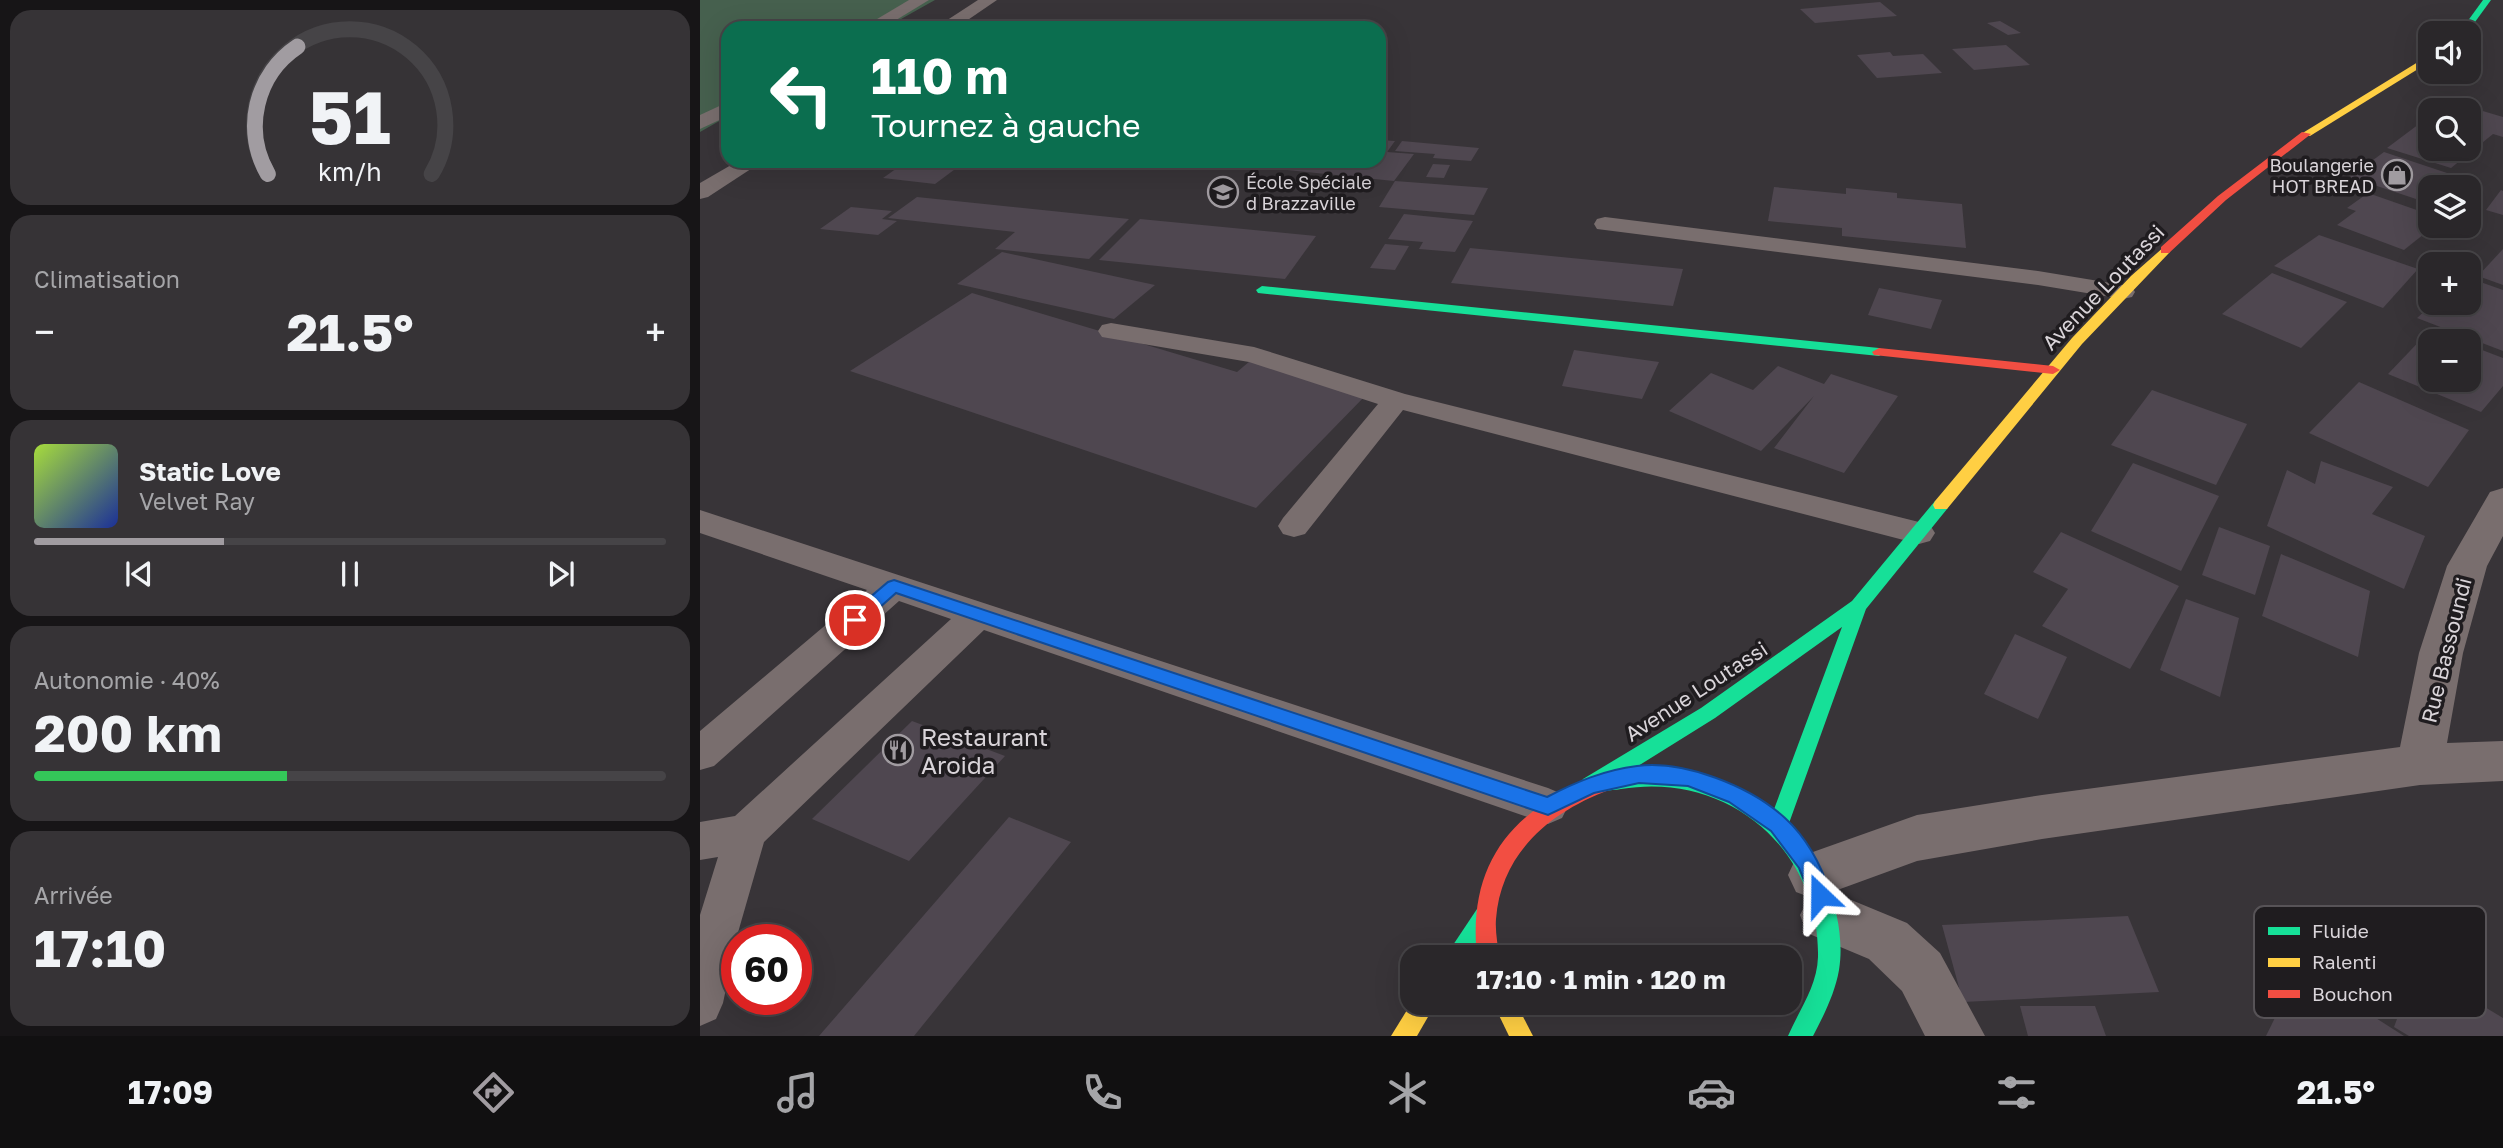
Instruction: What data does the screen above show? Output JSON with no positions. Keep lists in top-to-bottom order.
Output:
{
  "streets": {
    "main road": ["Avenue Loutassi"],
    "street": ["Rue Bassoundi"]
  },
  "places": {
    "shop": ["Boulangerie HOT BREAD"],
    "school or university": ["École Spéciale d Brazzaville"],
    "restaurant": ["Restaurant Aroida"]
  },
  "legend": ["Fluide", "Ralenti", "Bouchon"],
  "page": {
    "map_buttons": ["+", "−"],
    "turn": ["110 m", "Tournez à gauche"],
    "tile": [
      "Climatisation",
      ["Autonomie · 40%", "200 km"],
      ["Arrivée", "17:10"]
    ],
    "heat": ["−", "21.5°", "+"],
    "song": ["Static Love", "Velvet Ray"],
    "limit": "60",
    "trip": "17:10 · 1 min · 120 m",
    "tabs": ["17:09", "21.5°"],
    "gauge": ["51", "km/h"]
  }
}
